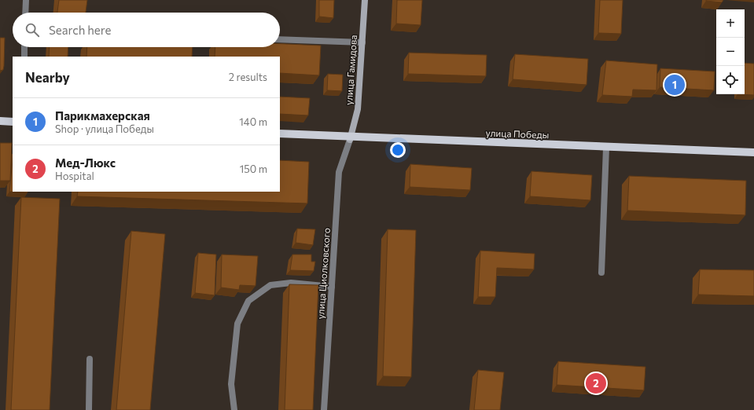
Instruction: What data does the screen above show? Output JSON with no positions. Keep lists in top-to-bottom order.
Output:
{
  "streets": {
    "main road": ["улица Победы"],
    "street": ["улица Гамидова", "улица Циолковского"]
  },
  "crossings": [
    ["улица Гамидова", "улица Победы"],
    ["улица Гамидова", "улица Циолковского"],
    ["улица Победы", "улица Циолковского"]
  ],
  "page": {
    "map_buttons": ["+", "−"],
    "search": "Search here",
    "heading": ["Nearby", "2 results"],
    "pins": ["1", "2"],
    "list": [
      {
        "mark": "1",
        "name": "Парикмахерская",
        "note": "Shop · улица Победы",
        "value": "140 m"
      },
      {
        "mark": "2",
        "name": "Мед-Люкс",
        "note": "Hospital",
        "value": "150 m"
      }
    ]
  }
}
